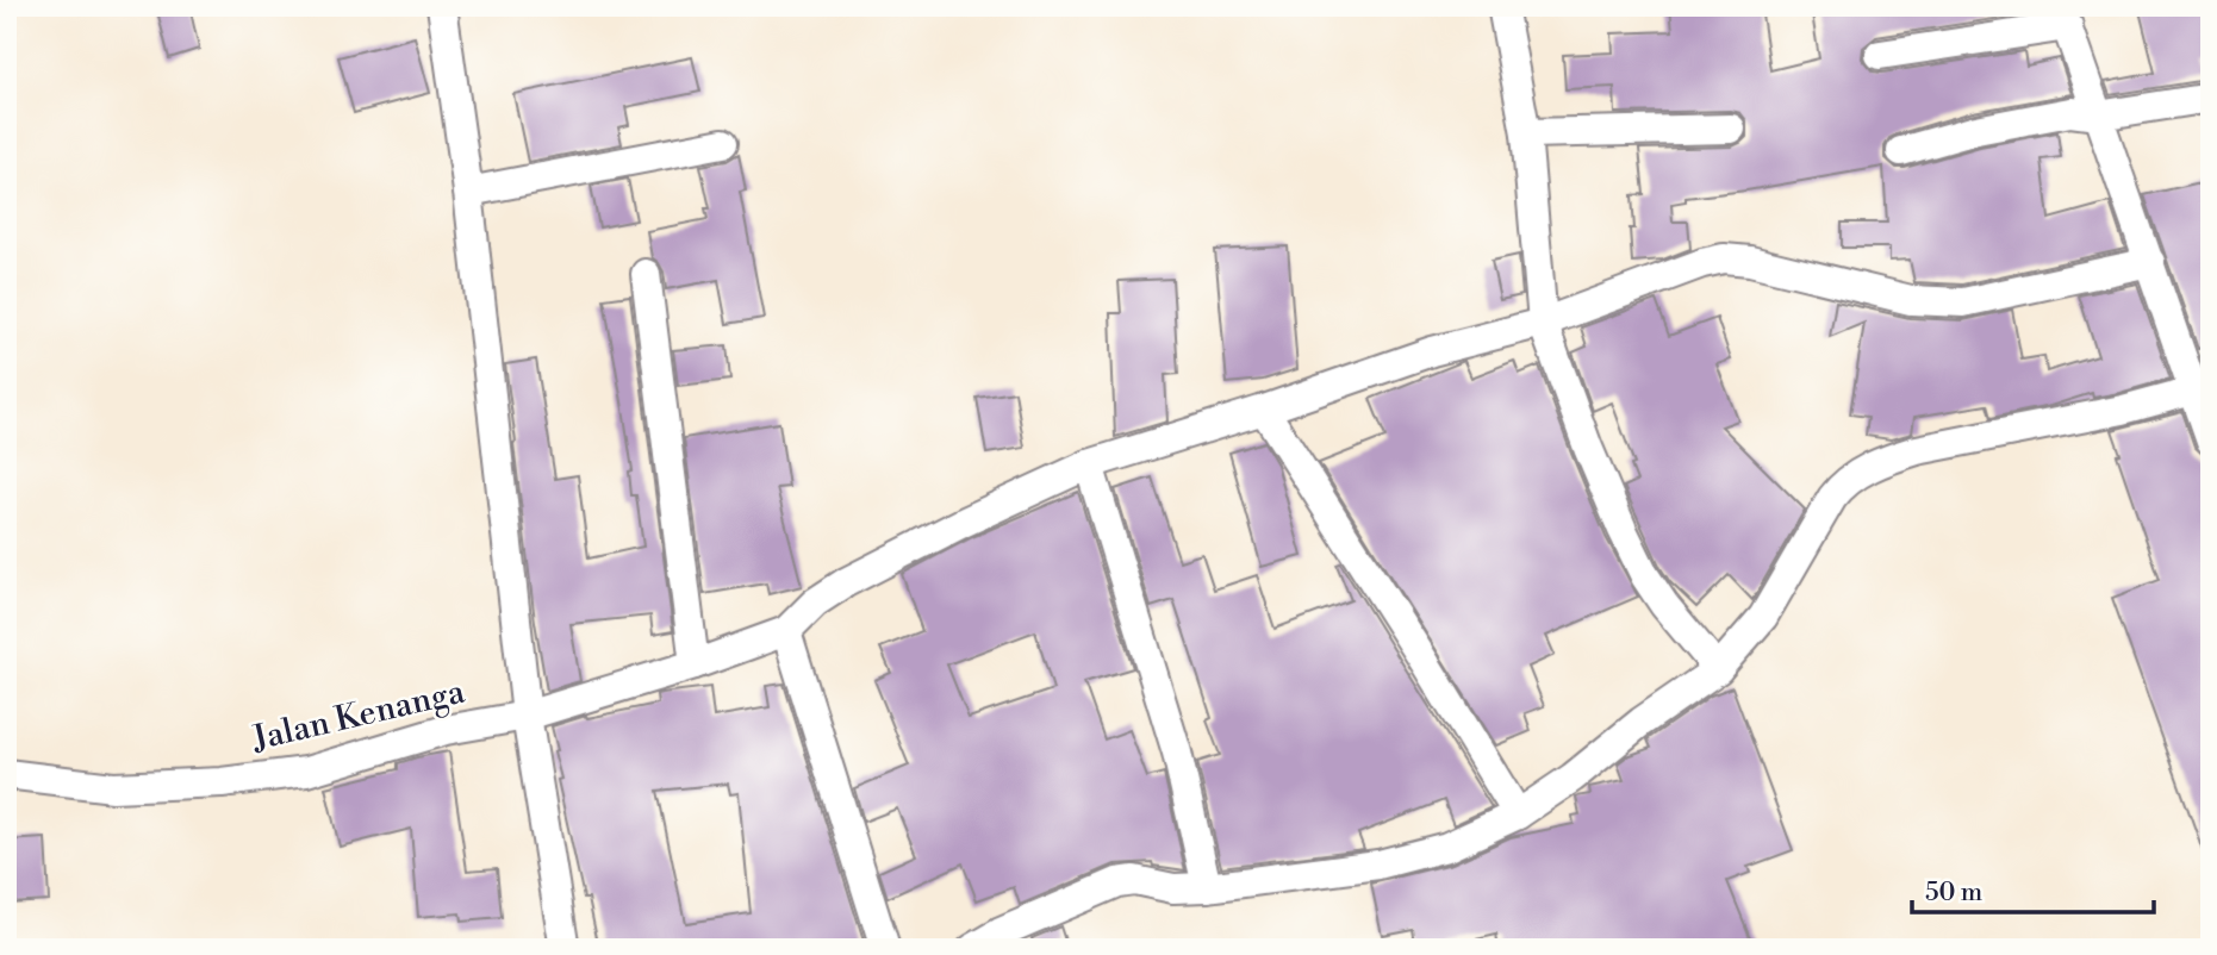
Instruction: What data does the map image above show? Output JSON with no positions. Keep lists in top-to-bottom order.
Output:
{
  "streets": {
    "street": ["Jalan Kenanga"]
  },
  "scale_bar": "50 m"
}
